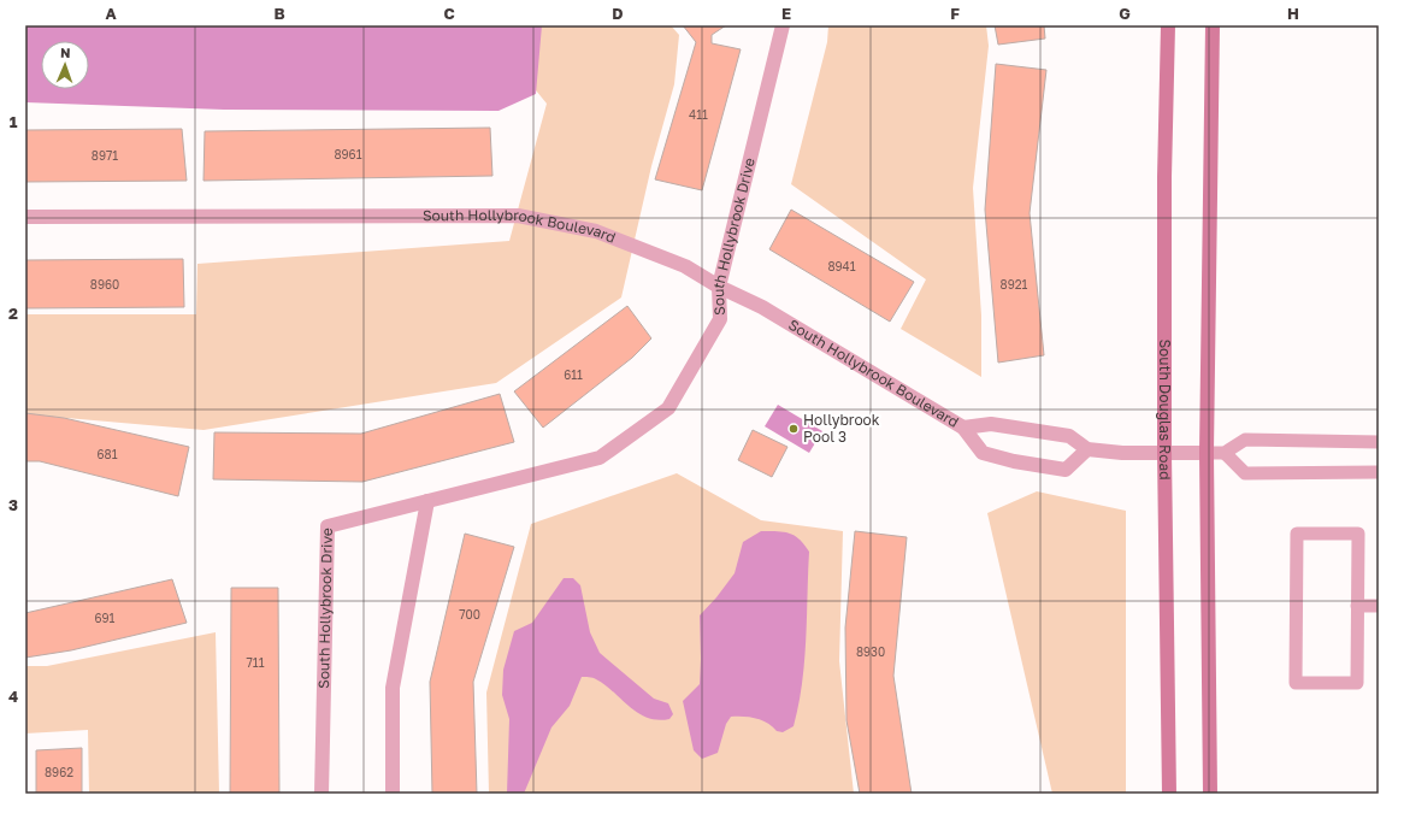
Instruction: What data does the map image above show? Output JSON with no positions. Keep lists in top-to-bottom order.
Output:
{
  "streets": {
    "main road": ["South Douglas Road"],
    "street": ["South Hollybrook Boulevard", "South Hollybrook Drive"]
  },
  "crossings": [
    ["South Hollybrook Boulevard", "South Hollybrook Drive"]
  ],
  "places": ["Hollybrook Pool 3"],
  "house_numbers": [
    "411",
    "8961",
    "8971",
    "8941",
    "8960",
    "8921",
    "611",
    "681",
    "700",
    "691",
    "8930",
    "711",
    "8962"
  ],
  "north": "top",
  "grid": {
    "columns": [
      "A",
      "B",
      "C",
      "D",
      "E",
      "F",
      "G",
      "H"
    ],
    "rows": [
      "1",
      "2",
      "3",
      "4"
    ]
  }
}
